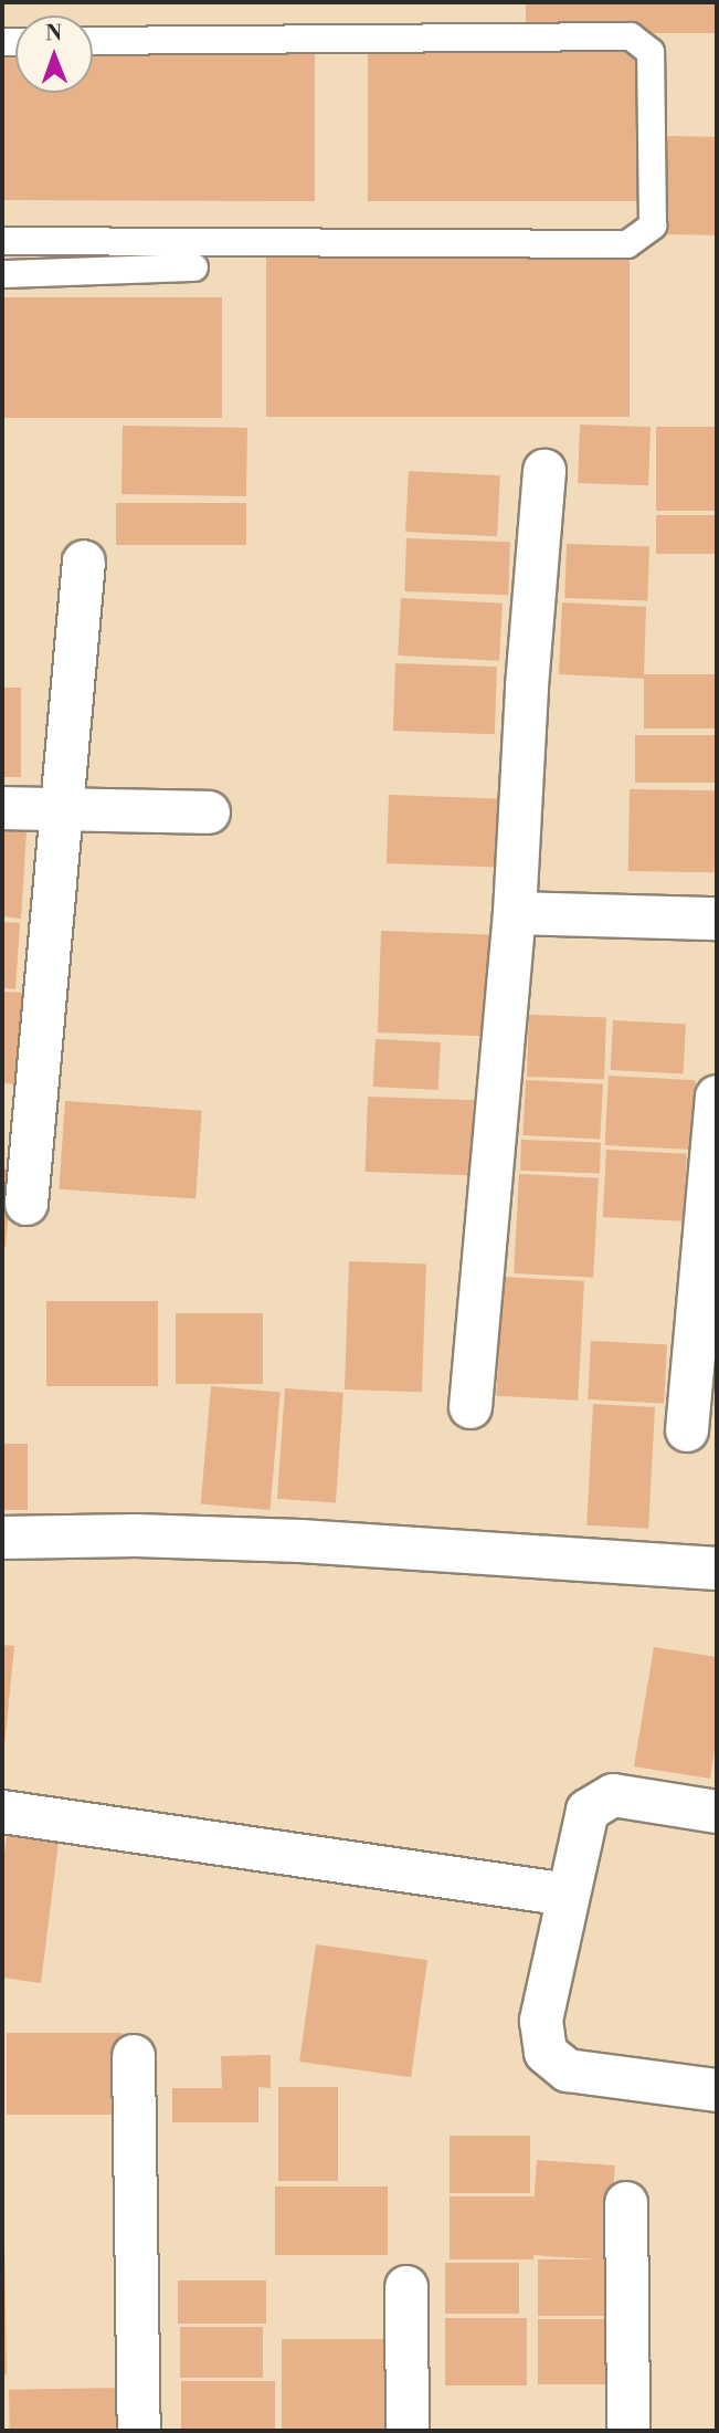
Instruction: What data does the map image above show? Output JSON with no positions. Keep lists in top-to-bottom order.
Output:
{
  "north": "top"
}
